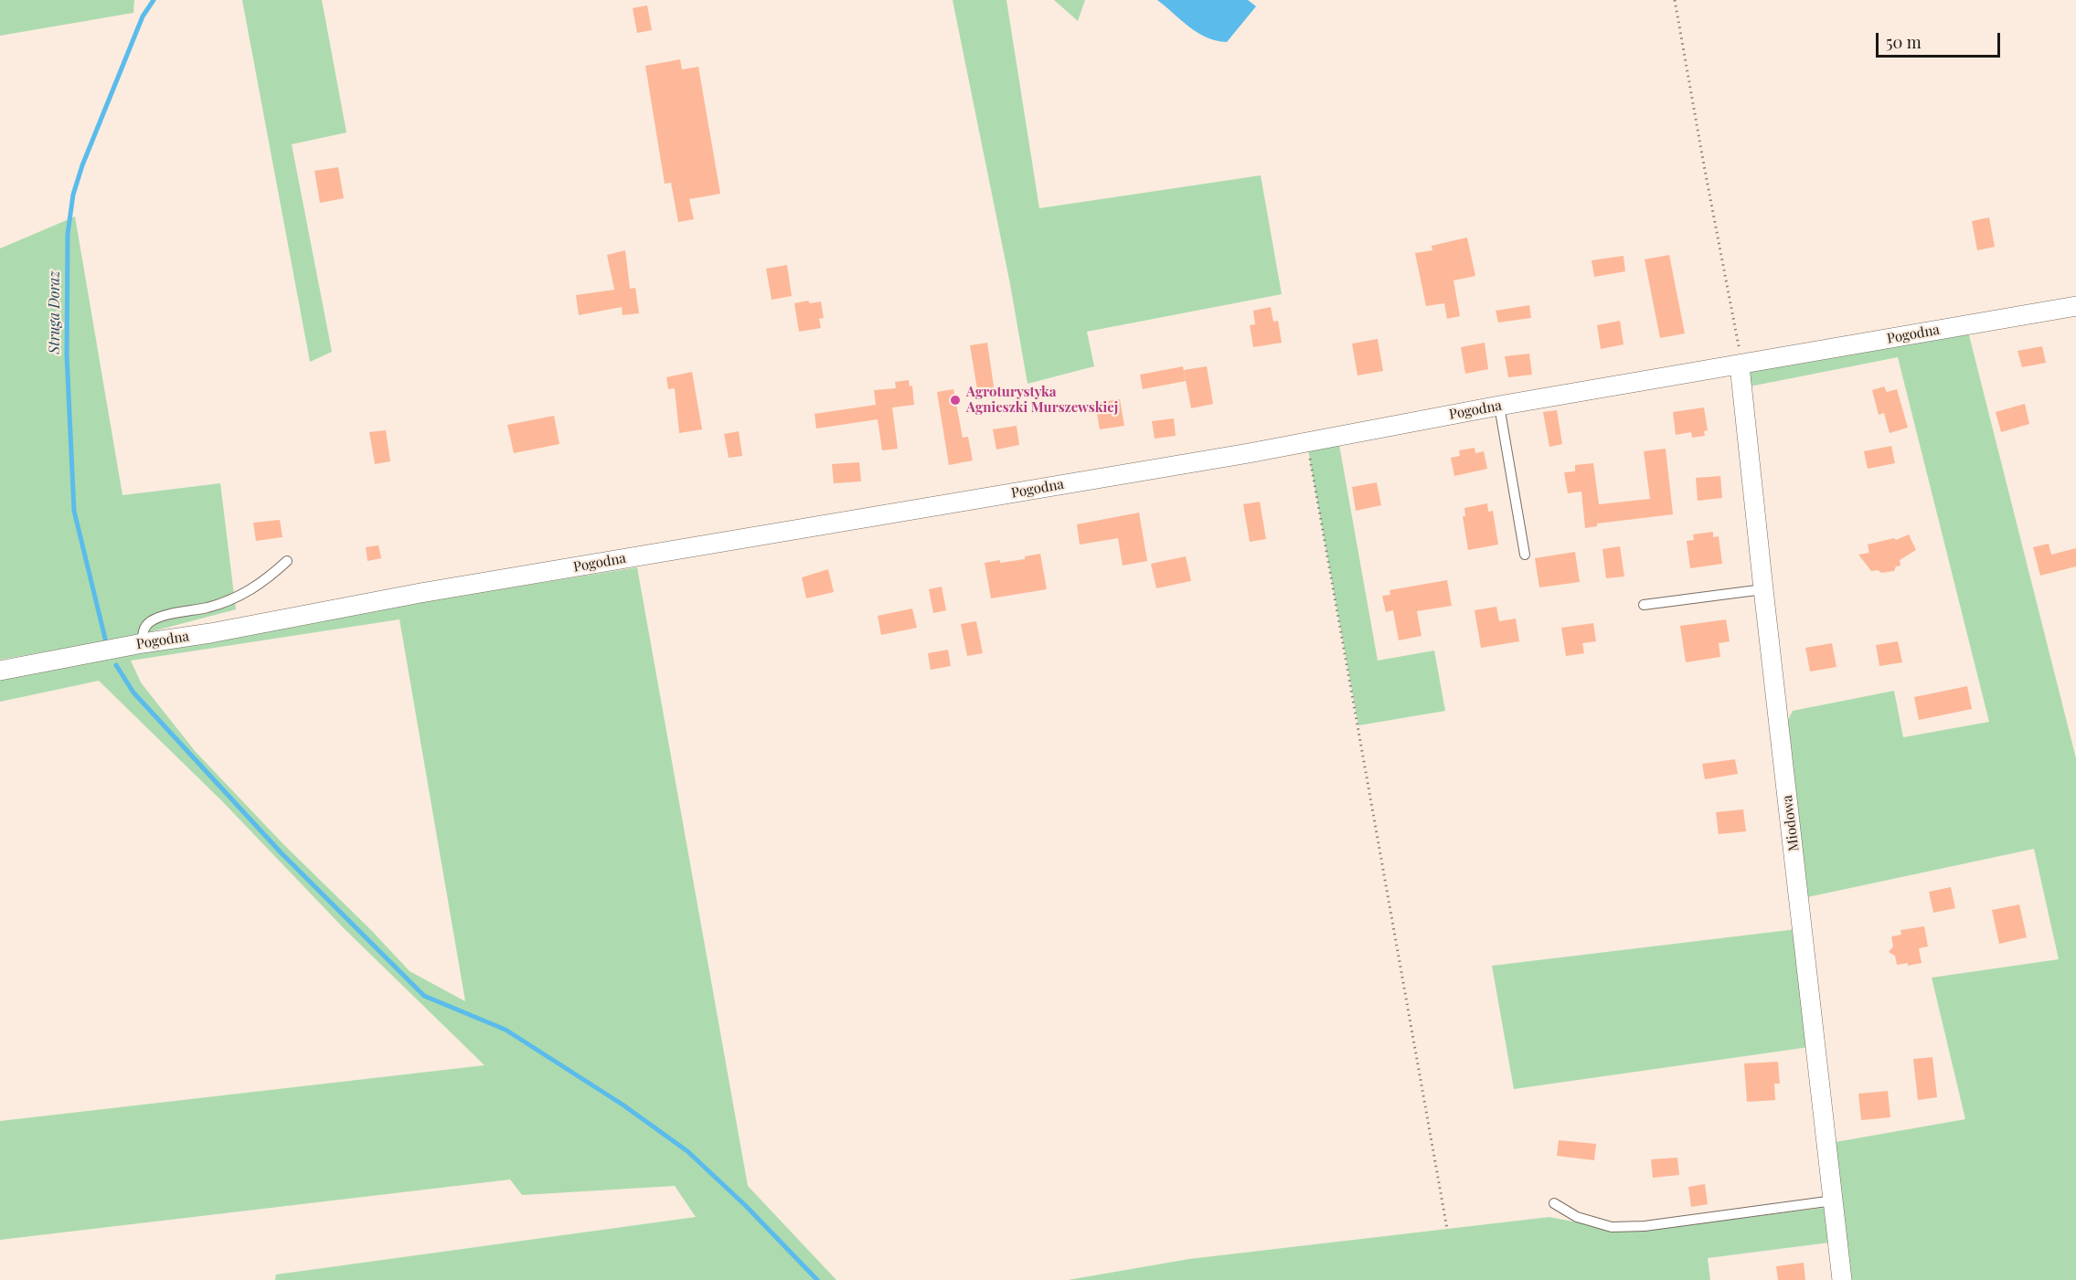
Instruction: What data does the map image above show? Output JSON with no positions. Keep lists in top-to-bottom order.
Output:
{
  "streets": {
    "street": ["Pogodna", "Miodowa"]
  },
  "crossings": [
    ["Pogodna", "Miodowa"]
  ],
  "water": ["Struga Doraz"],
  "places": ["Agroturystyka Agnieszki Murszewskiej"],
  "scale_bar": "50 m"
}
